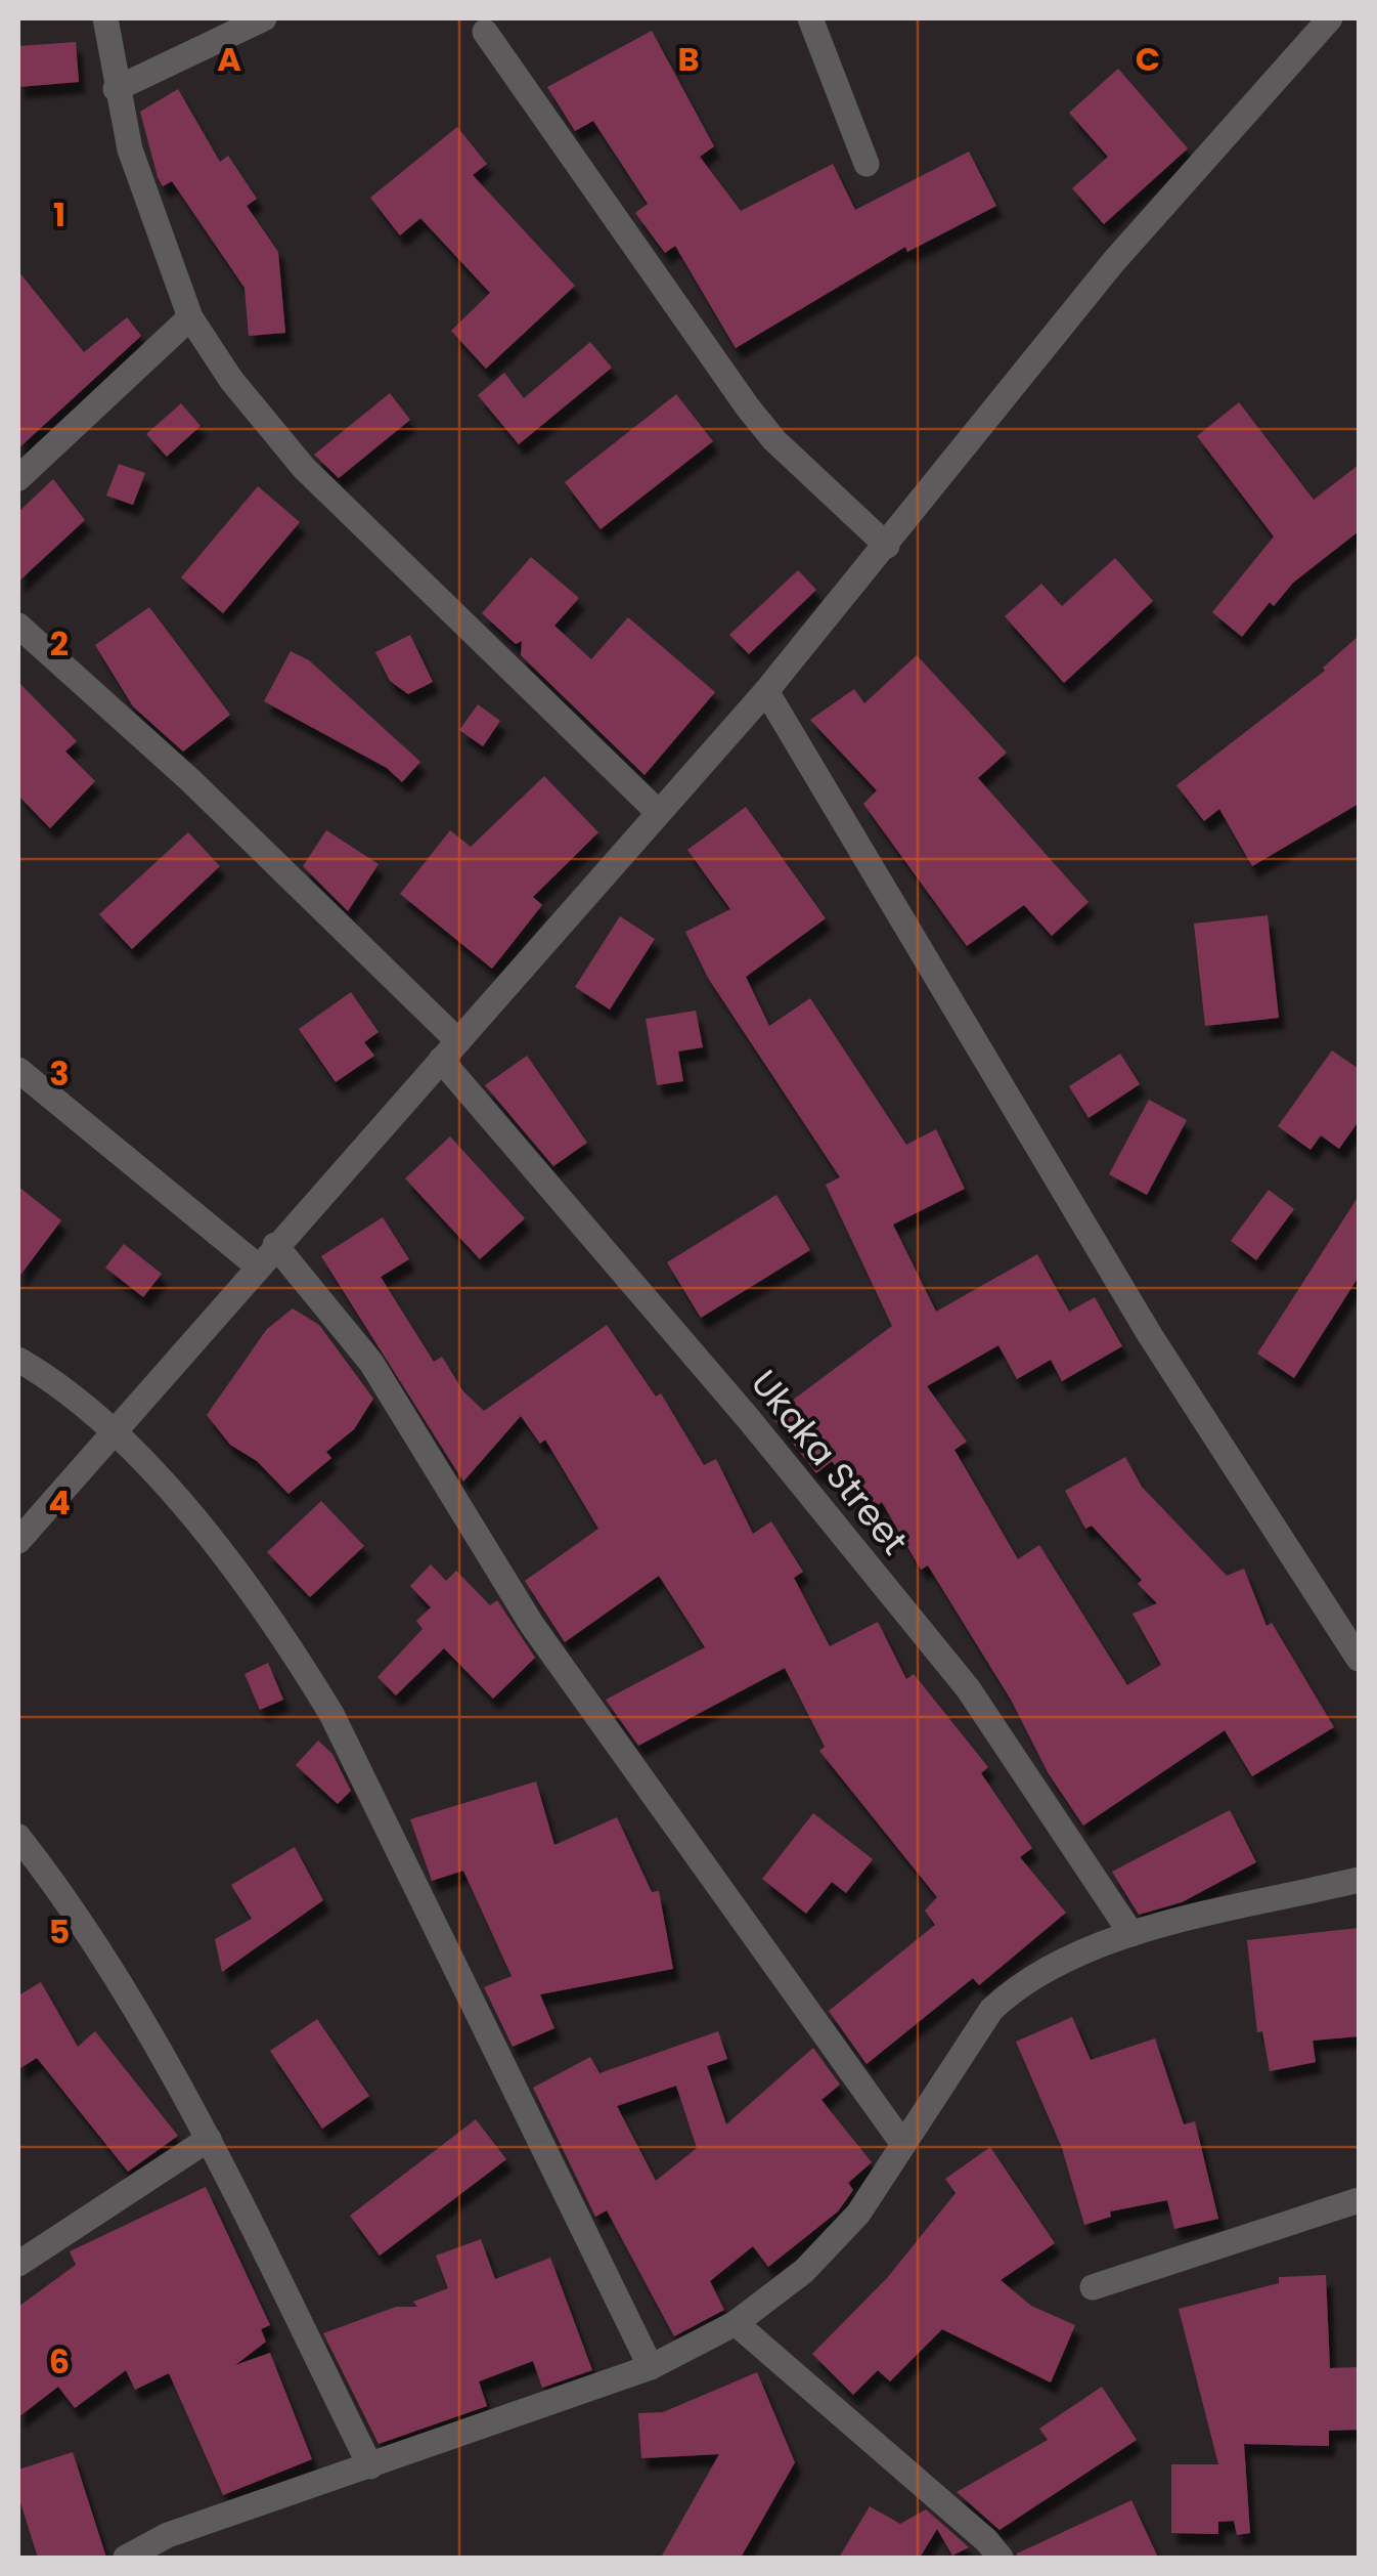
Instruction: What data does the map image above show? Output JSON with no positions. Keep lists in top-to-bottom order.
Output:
{
  "streets": {
    "street": ["Ukaka Street"]
  },
  "grid": {
    "columns": ["A", "B", "C"],
    "rows": [
      "1",
      "2",
      "3",
      "4",
      "5",
      "6"
    ]
  }
}
